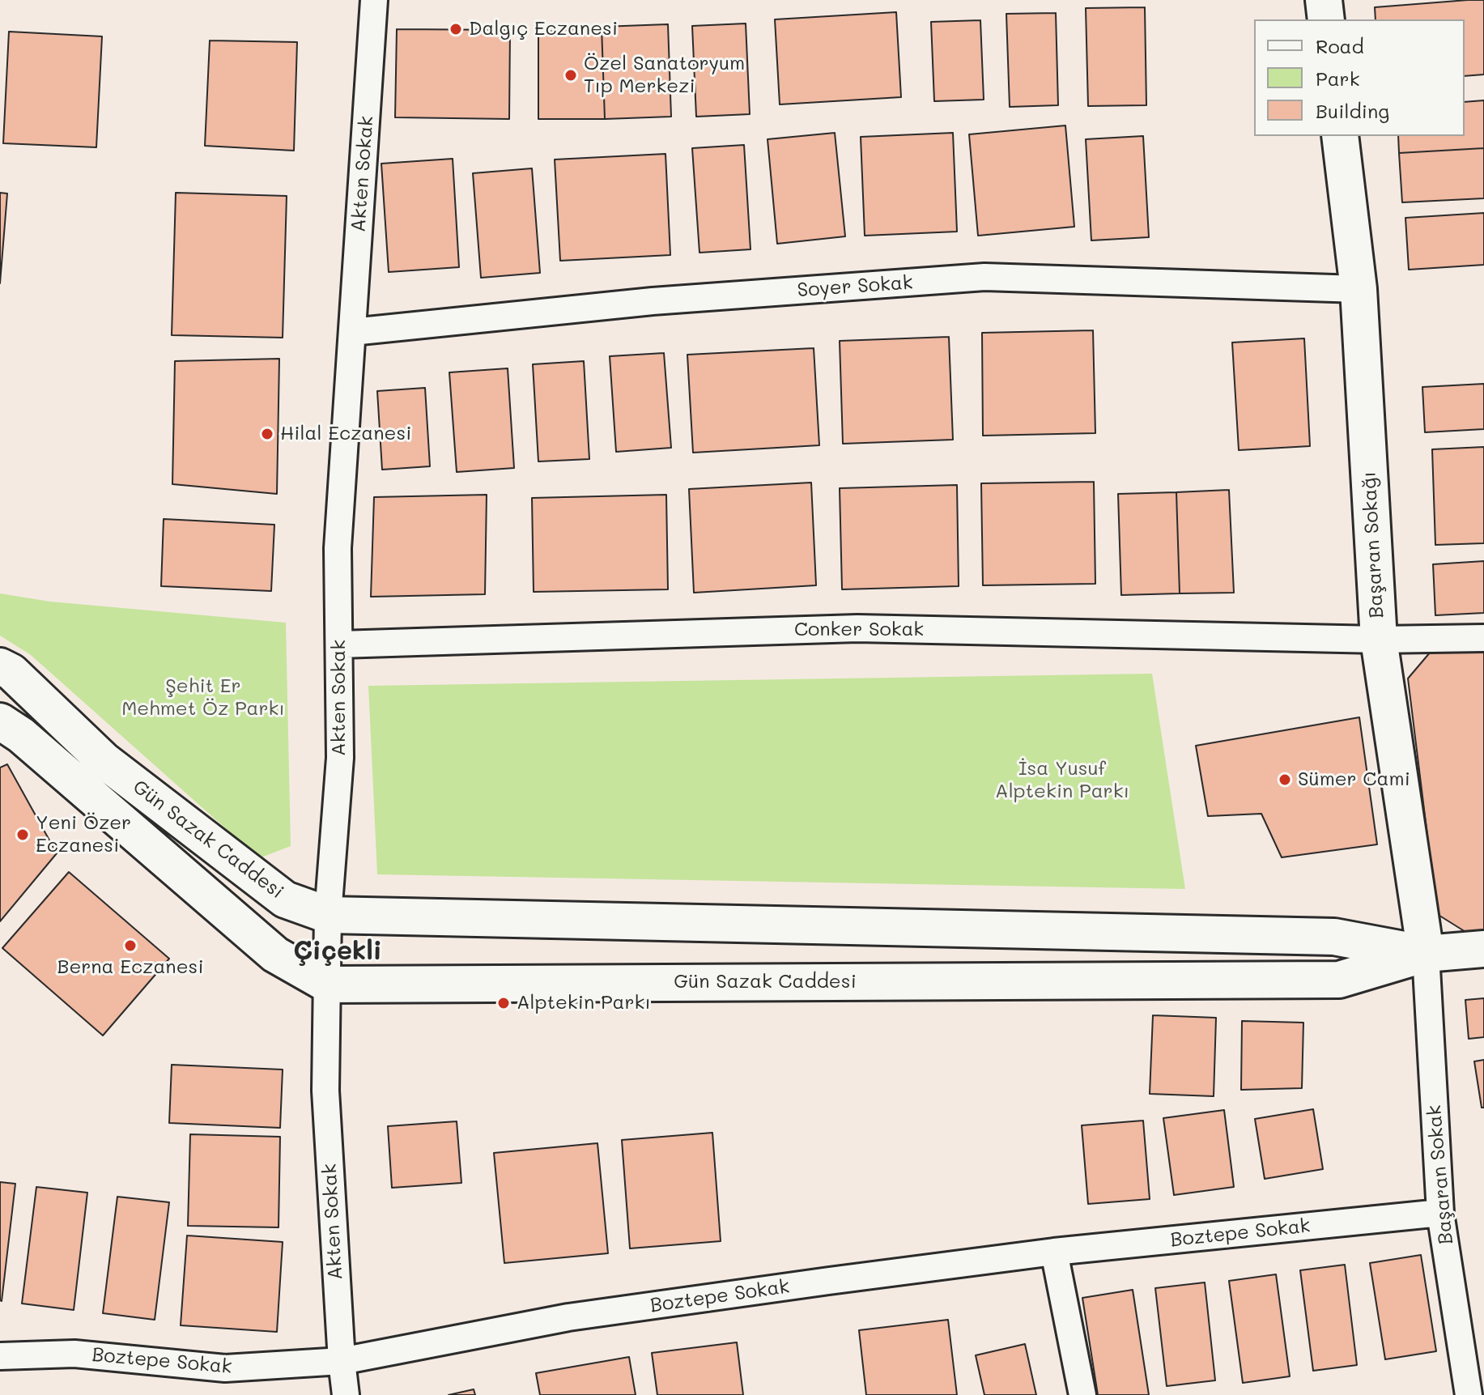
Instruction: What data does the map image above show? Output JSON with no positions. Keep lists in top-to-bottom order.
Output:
{
  "streets": {
    "main road": ["Başaran Sokağı", "Gün Sazak Caddesi"],
    "street": [
      "Akten Sokak",
      "Soyer Sokak",
      "Conker Sokak",
      "Başaran Sokak",
      "Boztepe Sokak"
    ]
  },
  "crossings": [
    ["Akten Sokak", "Soyer Sokak"],
    ["Akten Sokak", "Conker Sokak"],
    ["Akten Sokak", "Gün Sazak Caddesi"],
    ["Akten Sokak", "Boztepe Sokak"],
    ["Soyer Sokak", "Başaran Sokağı"],
    ["Başaran Sokağı", "Conker Sokak"],
    ["Başaran Sokağı", "Gün Sazak Caddesi"],
    ["Başaran Sokağı", "Başaran Sokak"],
    ["Gün Sazak Caddesi", "Başaran Sokak"],
    ["Başaran Sokak", "Boztepe Sokak"]
  ],
  "districts": ["Çiçekli"],
  "parks": ["Şehit Er Mehmet Öz Parkı", "İsa Yusuf Alptekin Parkı"],
  "places": [
    "Dalgıç Eczanesi",
    "Özel Sanatoryum Tıp Merkezi",
    "Hilal Eczanesi",
    "Sümer Cami",
    "Yeni Özer Eczanesi",
    "Berna Eczanesi",
    "Alptekin Parkı"
  ],
  "legend": ["Road", "Park", "Building"]
}
